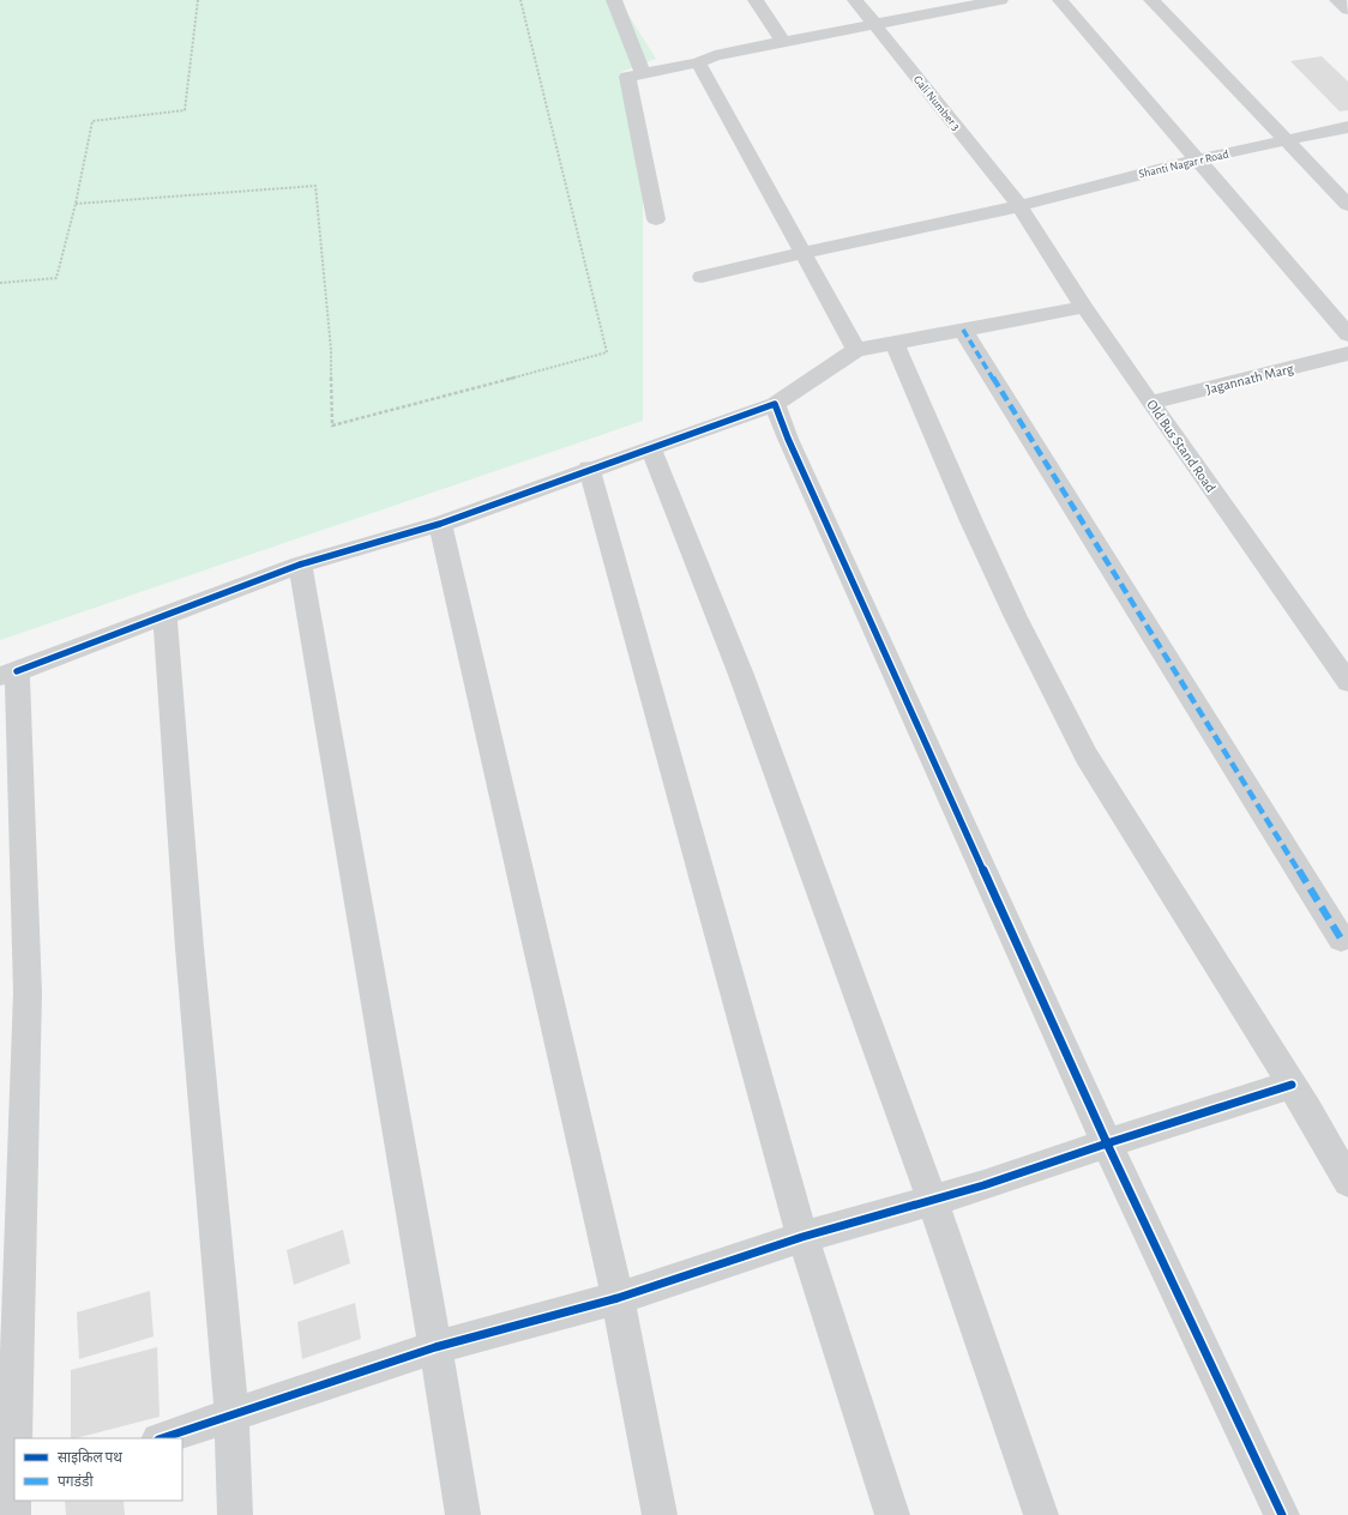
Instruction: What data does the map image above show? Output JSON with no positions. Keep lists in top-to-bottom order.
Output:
{
  "streets": {
    "street": [
      "Gali Number 3",
      "Shanti Nagar r Road",
      "Jagannath Marg",
      "Old Bus Stand Road"
    ]
  },
  "crossings": [
    ["Gali Number 3", "Shanti Nagar r Road"],
    ["Gali Number 3", "Old Bus Stand Road"],
    ["Shanti Nagar r Road", "Old Bus Stand Road"],
    ["Jagannath Marg", "Old Bus Stand Road"]
  ],
  "legend": ["साइकिल पथ", "पगडंडी"]
}
